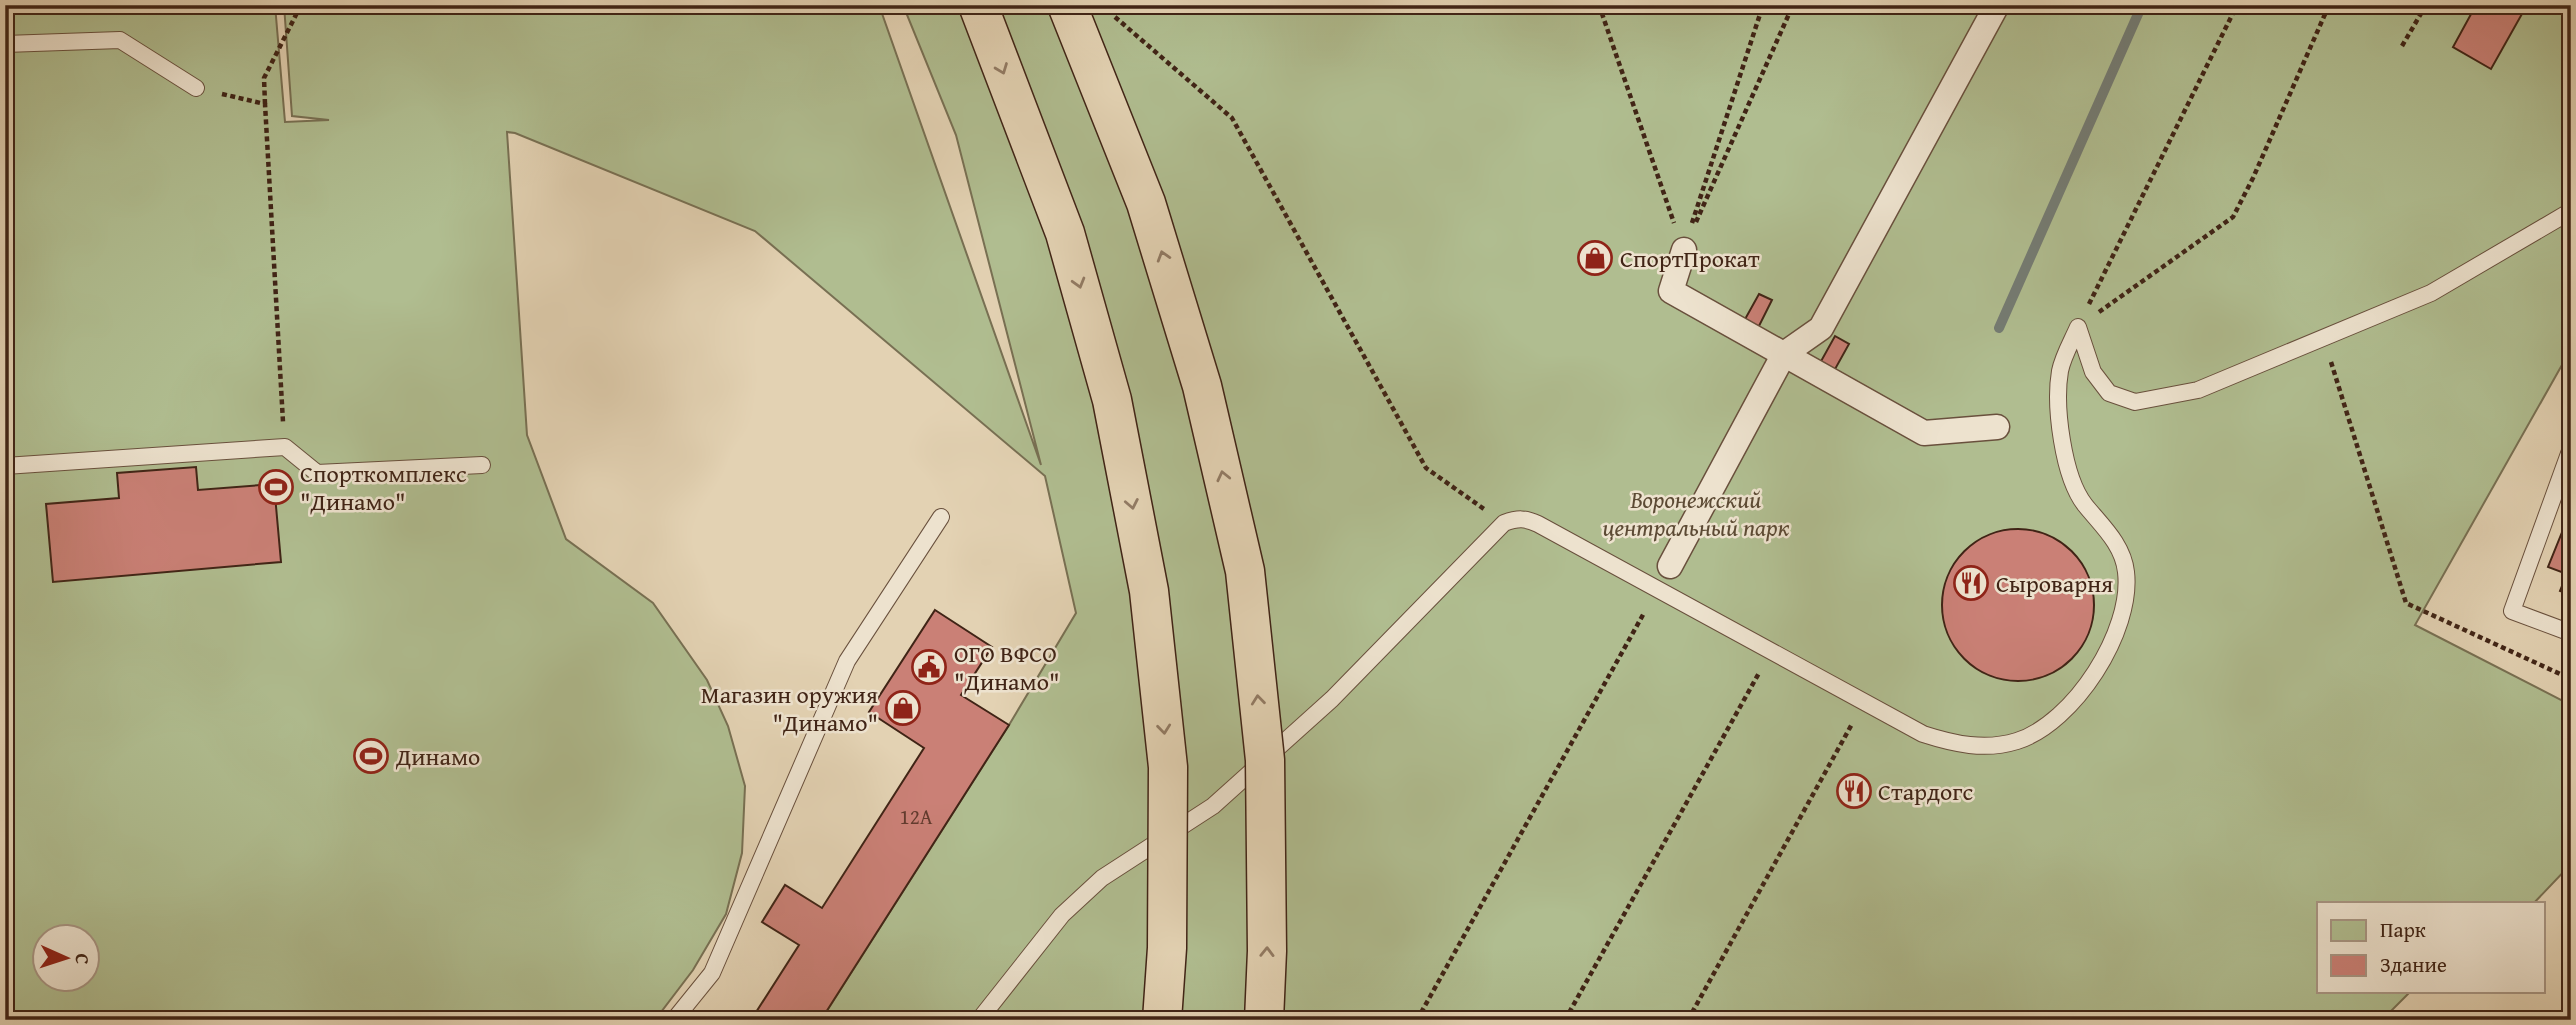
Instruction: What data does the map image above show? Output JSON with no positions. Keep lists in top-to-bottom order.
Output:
{
  "parks": ["Воронежский центральный парк"],
  "places": {
    "shop": ["СпортПрокат", "Магазин оружия \"Динамо\""],
    "sports": ["Спорткомплекс \"Динамо\"", "Динамо"],
    "restaurant": ["Сыроварня", "Стардогс"],
    "public building": ["ОГО ВФСО \"Динамо\""]
  },
  "house_numbers": ["12А"],
  "legend": ["Парк", "Здание"],
  "north": "right"
}
